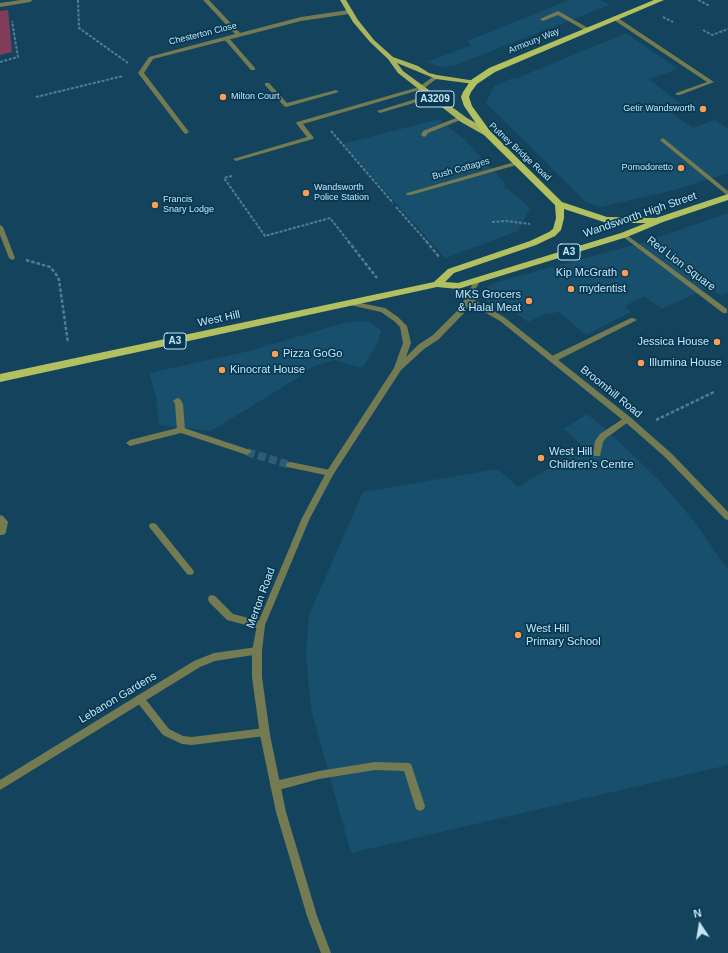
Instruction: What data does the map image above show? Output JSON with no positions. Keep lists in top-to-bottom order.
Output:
{
  "streets": {
    "highway": [
      "Armoury Way",
      "Putney Bridge Road",
      "Wandsworth High Street",
      "A3",
      "West Hill"
    ],
    "main road": ["A3209"],
    "street": [
      "Chesterton Close",
      "Bush Cottages",
      "Red Lion Square",
      "Broomhill Road",
      "Merton Road",
      "Lebanon Gardens"
    ]
  },
  "crossings": [
    ["Chesterton Close", "Putney Bridge Road"],
    ["Armoury Way", "Putney Bridge Road"],
    ["Armoury Way", "A3"],
    ["Putney Bridge Road", "Bush Cottages"],
    ["Putney Bridge Road", "A3"],
    ["Wandsworth High Street", "A3"],
    ["Wandsworth High Street", "Red Lion Square"],
    ["Wandsworth High Street", "West Hill"],
    ["Wandsworth High Street", "Merton Road"],
    ["West Hill", "Merton Road"],
    ["Broomhill Road", "Merton Road"],
    ["Merton Road", "Lebanon Gardens"]
  ],
  "places": [
    "Milton Court",
    "Getir Wandsworth",
    "Pomodoretto",
    "Wandsworth Police Station",
    "Francis Snary Lodge",
    "Kip McGrath",
    "mydentist",
    "MKS Grocers & Halal Meat",
    "Jessica House",
    "Pizza GoGo",
    "Illumina House",
    "Kinocrat House",
    "West Hill Children's Centre",
    "West Hill Primary School"
  ],
  "north": "top"
}
